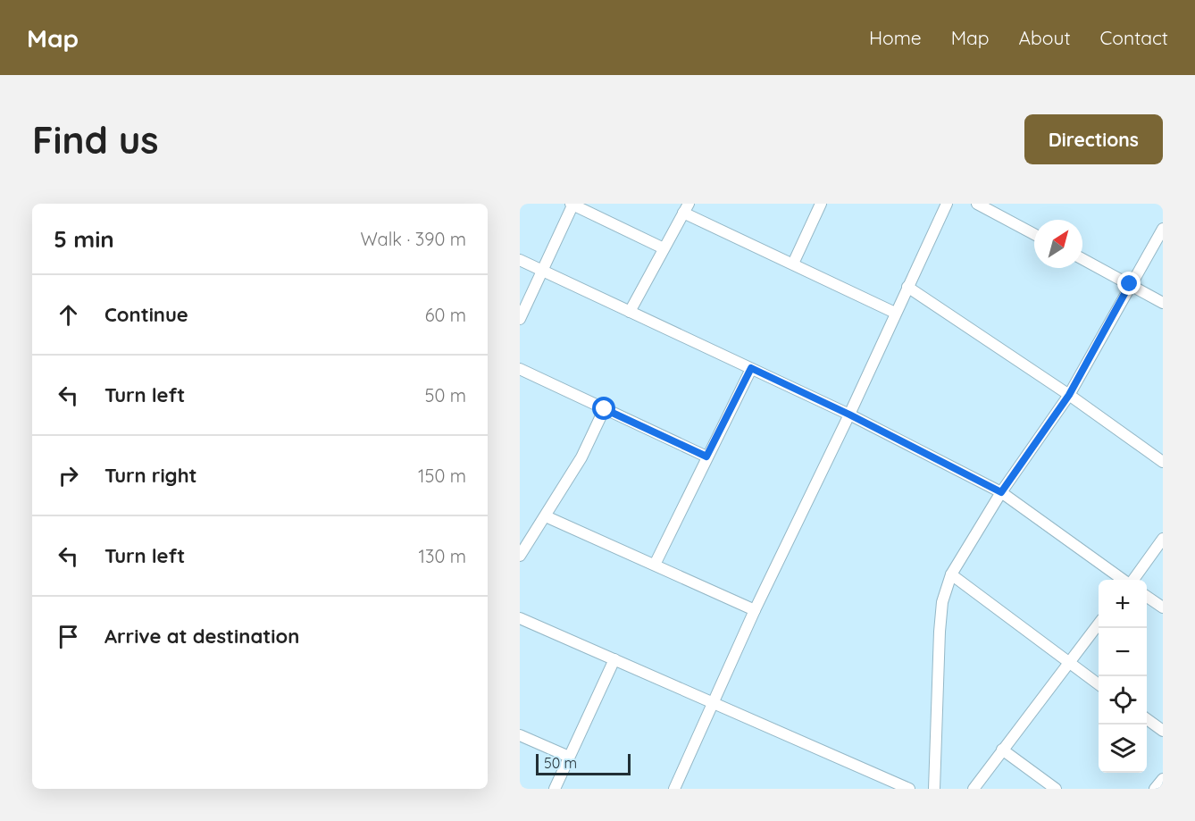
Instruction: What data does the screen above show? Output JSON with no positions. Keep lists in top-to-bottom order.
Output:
{
  "scale_bar": "50 m",
  "north": "top right",
  "page": {
    "header": "Map",
    "nav": [
      "Home",
      "Map",
      "About",
      "Contact"
    ],
    "buttons": "Directions",
    "title": "Find us",
    "heading": ["5 min", "Walk · 390 m"],
    "list": [
      ["Continue", "60 m"],
      ["Turn left", "50 m"],
      ["Turn right", "150 m"],
      ["Turn left", "130 m"],
      "Arrive at destination"
    ],
    "map_buttons": ["+", "−"],
    "scale": "50 m"
  }
}
